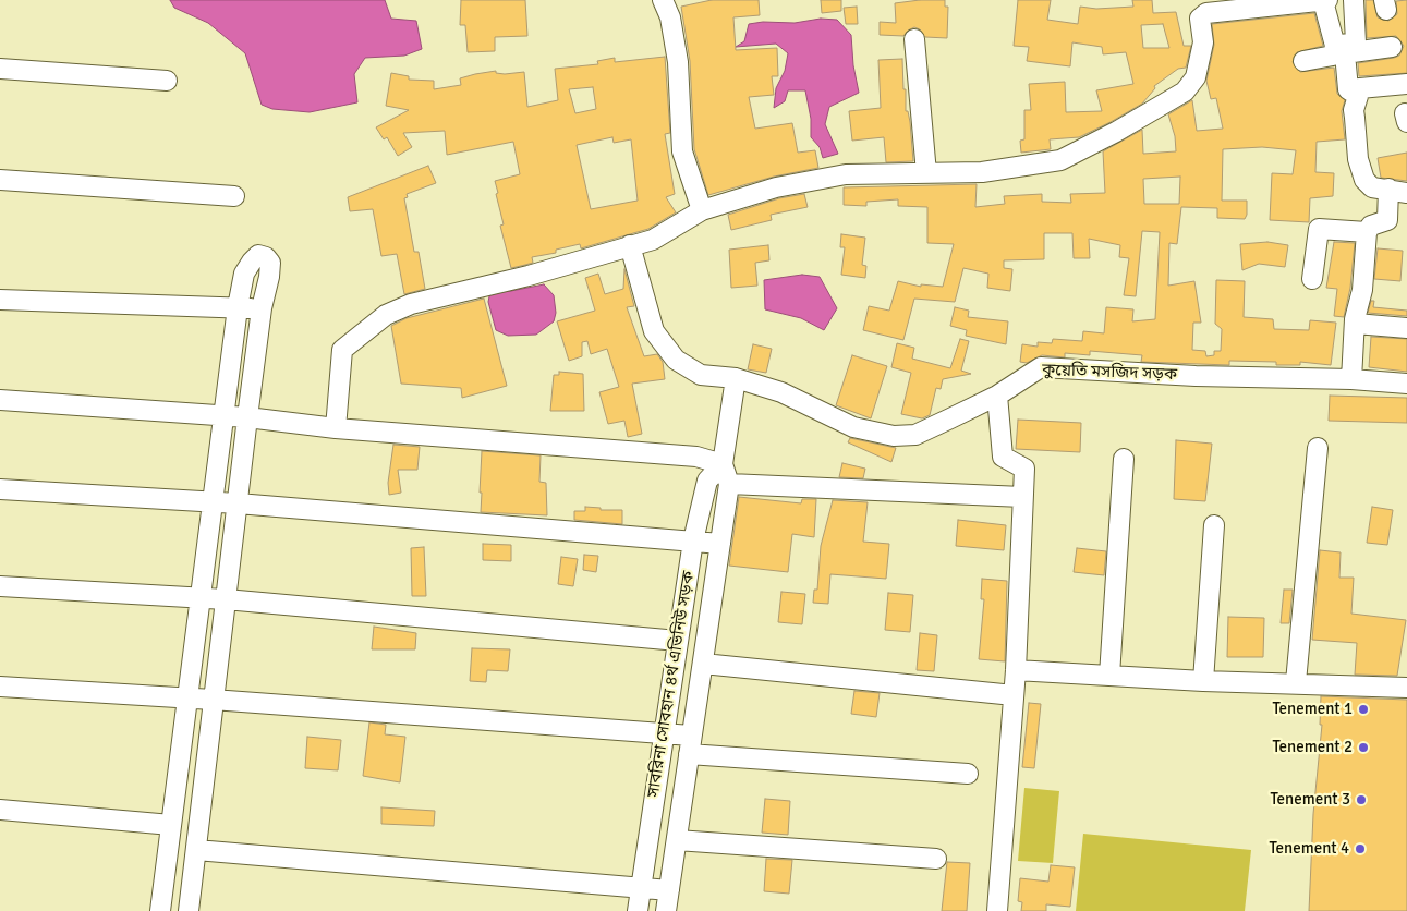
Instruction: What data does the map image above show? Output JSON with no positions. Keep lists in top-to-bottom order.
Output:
{
  "streets": {
    "street": ["কুয়েতি মসজিদ সড়ক", "সাবরিনা সোবহান ৪র্থ এভিনিউ সড়ক"]
  },
  "crossings": [
    ["কুয়েতি মসজিদ সড়ক", "সাবরিনা সোবহান ৪র্থ এভিনিউ সড়ক"]
  ],
  "places": [
    "Tenement 1",
    "Tenement 2",
    "Tenement 3",
    "Tenement 4"
  ]
}
